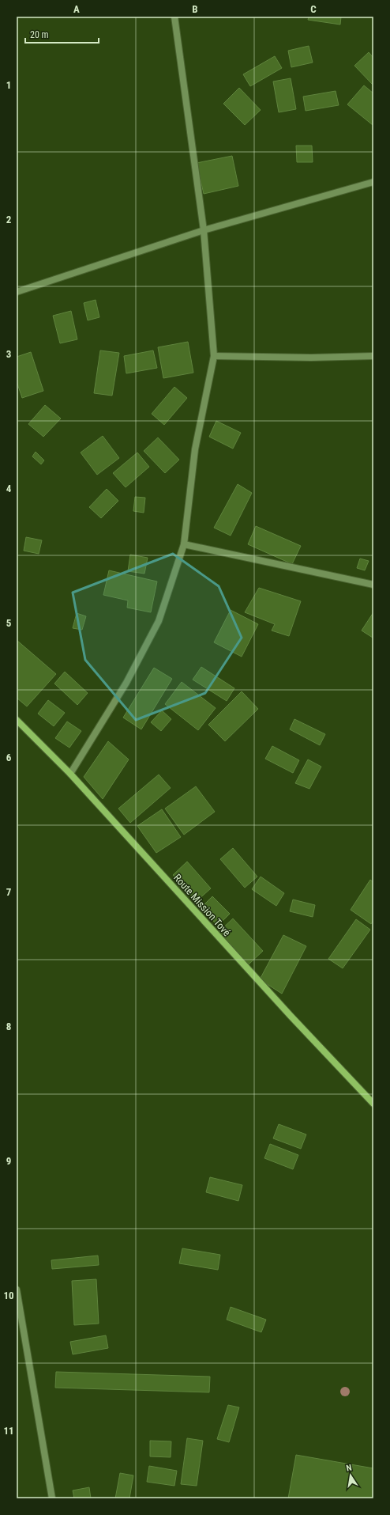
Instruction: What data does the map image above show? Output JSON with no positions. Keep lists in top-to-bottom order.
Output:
{
  "streets": {
    "street": ["Route Mission Tové"]
  },
  "scale_bar": "20 m",
  "north": "top",
  "grid": {
    "columns": ["A", "B", "C"],
    "rows": [
      "1",
      "2",
      "3",
      "4",
      "5",
      "6",
      "7",
      "8",
      "9",
      "10",
      "11"
    ]
  }
}
